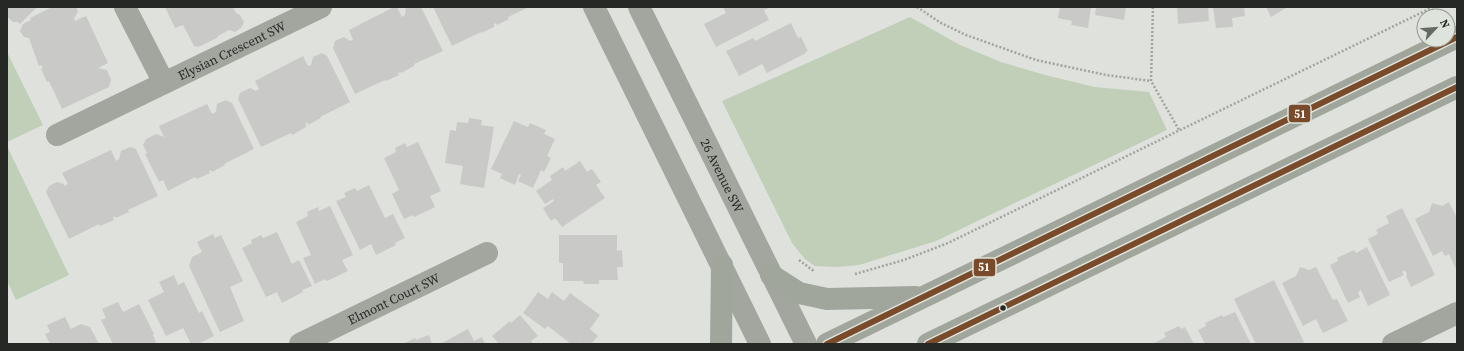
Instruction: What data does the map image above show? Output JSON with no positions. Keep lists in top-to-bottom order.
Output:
{
  "streets": {
    "street": ["Elysian Crescent SW", "26 Avenue SW", "Elmont Court SW"]
  },
  "lines": ["transit line 51"],
  "north": "top right"
}
